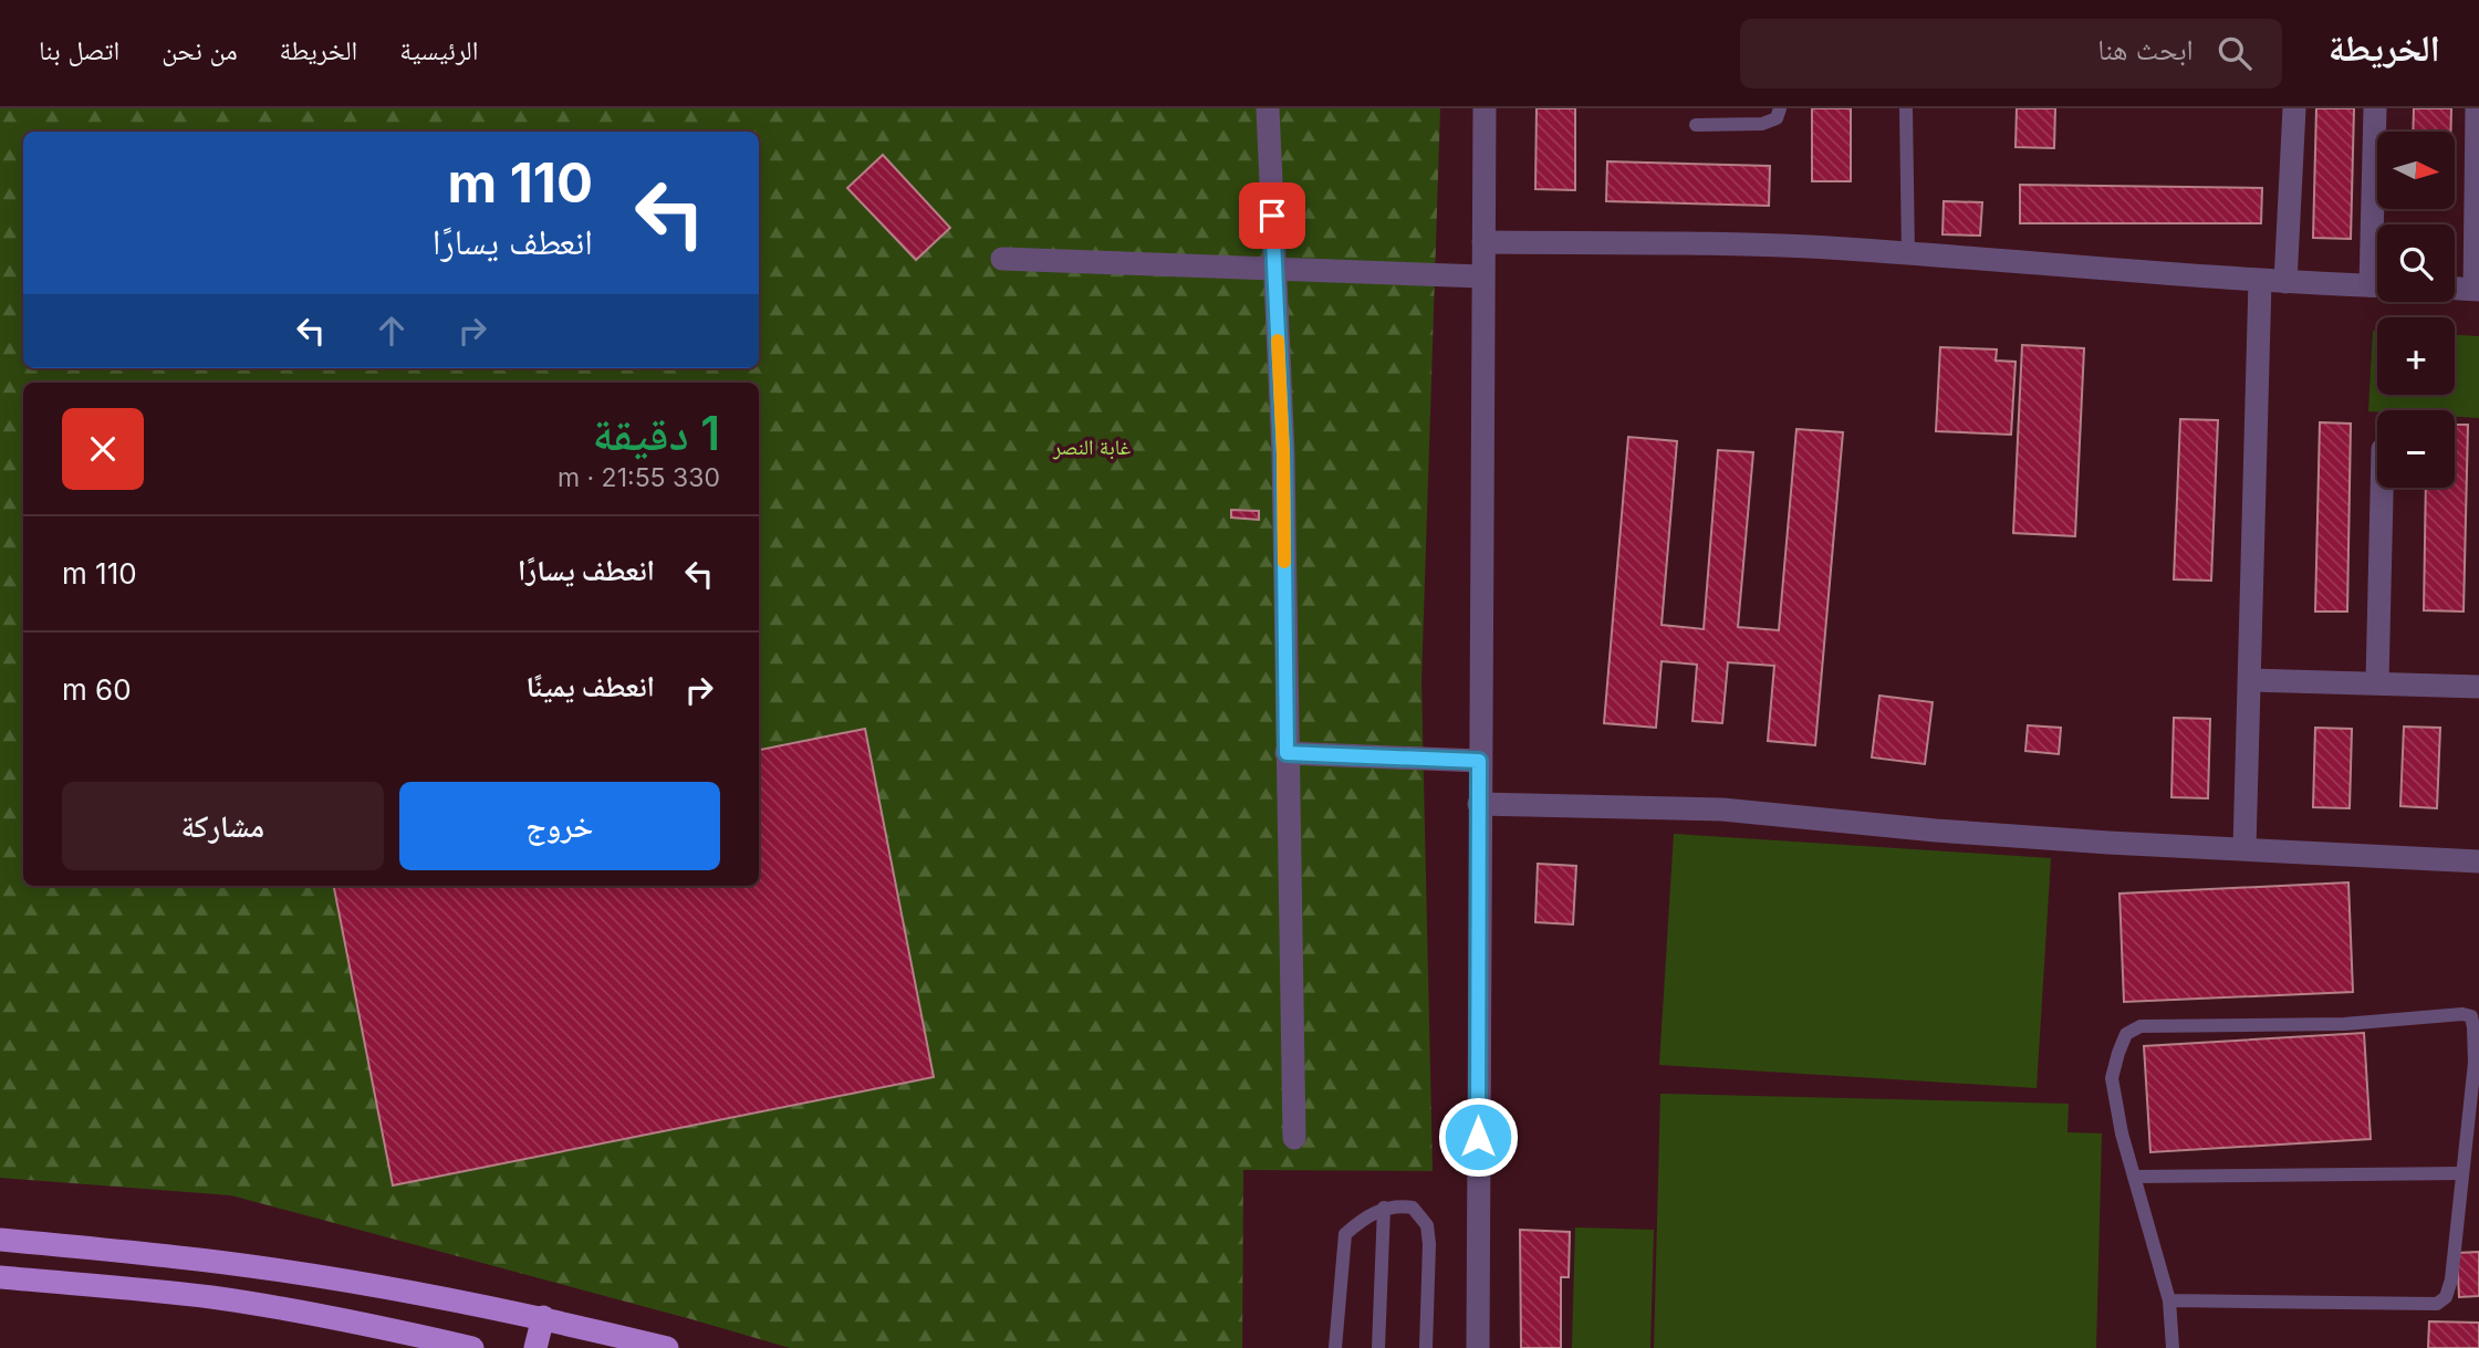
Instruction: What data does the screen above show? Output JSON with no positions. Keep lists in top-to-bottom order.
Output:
{
  "parks": ["غابة النصر"],
  "north": "right",
  "page": {
    "header": "الخريطة",
    "search": "ابحث هنا",
    "nav": [
      "الرئيسية",
      "الخريطة",
      "من نحن",
      "اتصل بنا"
    ],
    "map_buttons": ["+", "−"],
    "turn": ["110 m", "انعطف يسارًا"],
    "heading": ["1 دقيقة", "330 m · 21:55"],
    "list": [
      {
        "name": "انعطف يسارًا",
        "value": "110 m"
      },
      {
        "name": "انعطف يمينًا",
        "value": "60 m"
      }
    ],
    "buttons": ["خروج", "مشاركة"]
  }
}
